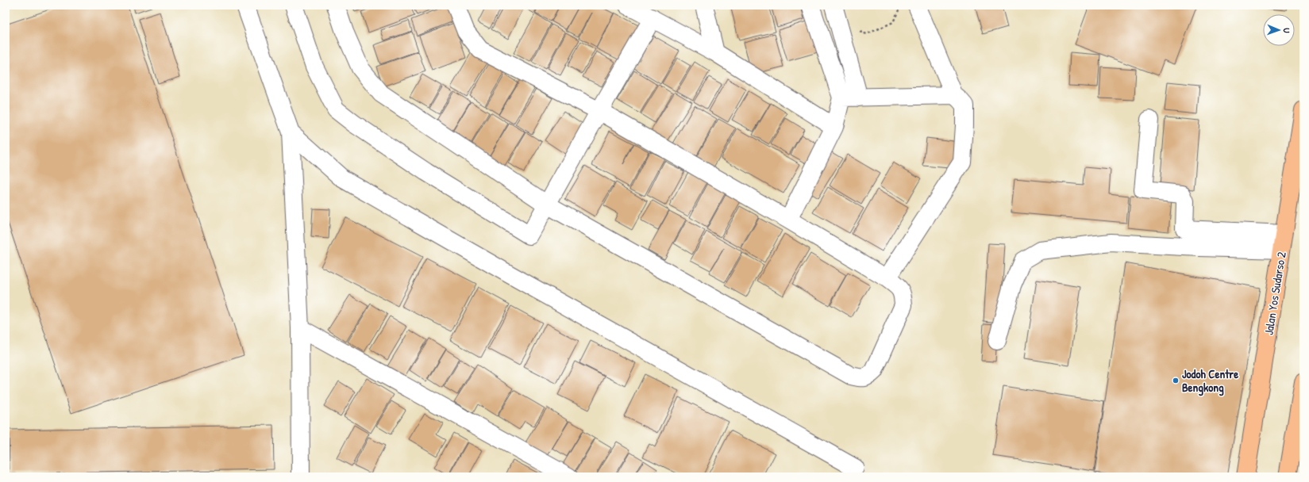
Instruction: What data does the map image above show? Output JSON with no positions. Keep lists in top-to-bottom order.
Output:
{
  "streets": {
    "main road": ["Jalan Yos Sudarso 2"]
  },
  "places": ["Jodoh Centre Bengkong"],
  "north": "right"
}
